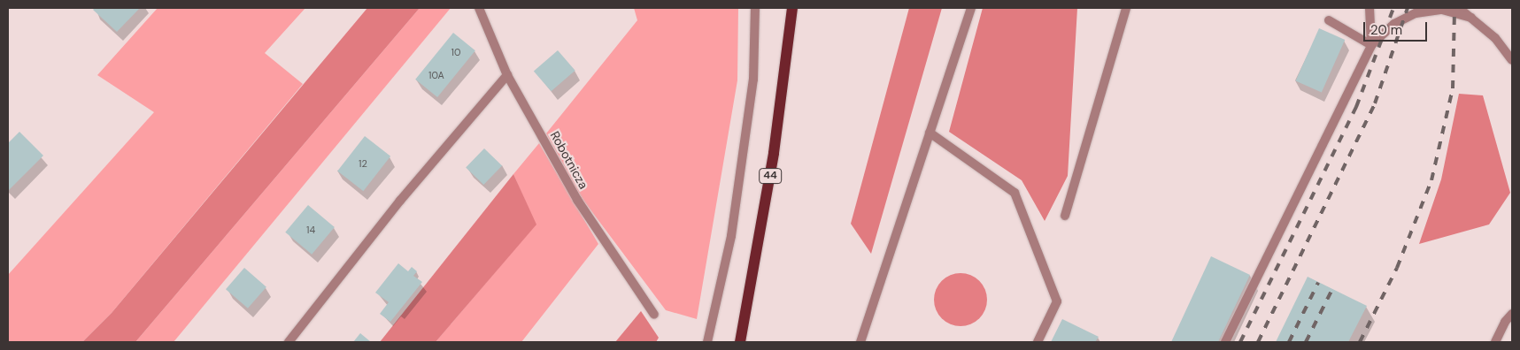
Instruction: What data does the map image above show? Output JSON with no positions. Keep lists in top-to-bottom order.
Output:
{
  "streets": {
    "main road": ["44"],
    "street": ["Robotnicza"]
  },
  "house_numbers": [
    "10",
    "10A",
    "12",
    "14"
  ],
  "scale_bar": "20 m"
}
